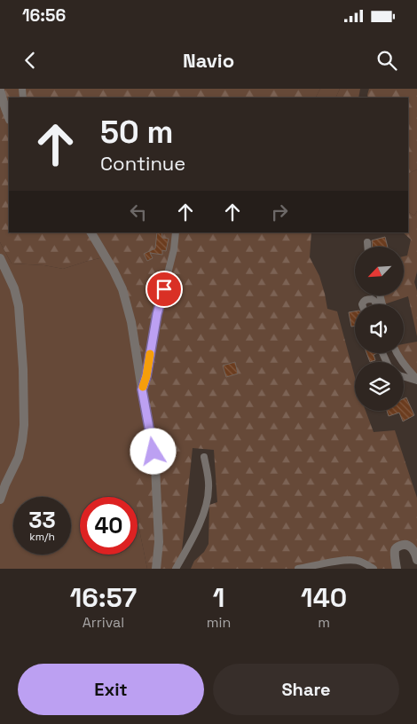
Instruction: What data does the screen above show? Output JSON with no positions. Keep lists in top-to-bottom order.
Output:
{
  "north": "bottom left",
  "page": {
    "status": "16:56",
    "header": "Navio",
    "turn": ["50 m", "Continue"],
    "speed": "33 km/h",
    "limit": "40",
    "eta": [
      "16:57",
      "Arrival",
      "1",
      "min",
      "140",
      "m"
    ],
    "buttons": ["Exit", "Share"]
  }
}
